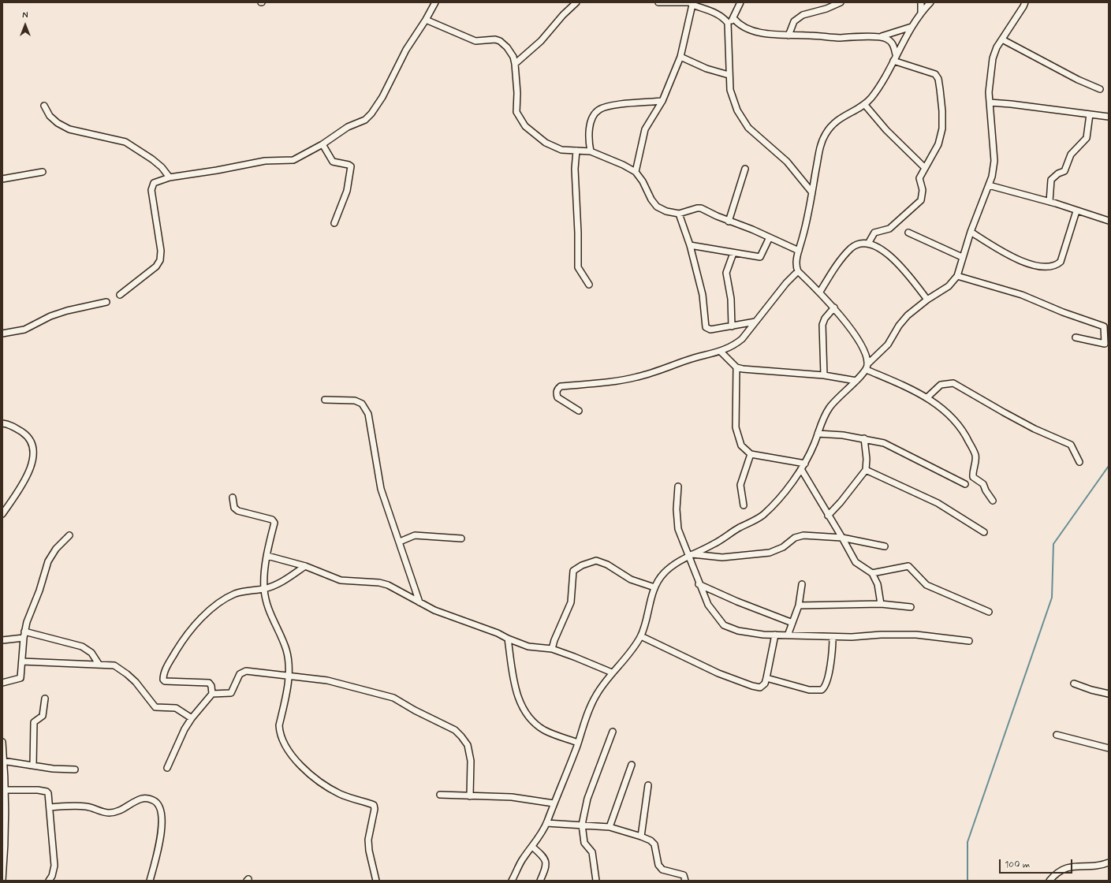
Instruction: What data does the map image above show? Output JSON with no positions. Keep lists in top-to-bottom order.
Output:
{
  "scale_bar": "100 m",
  "north": "top"
}
